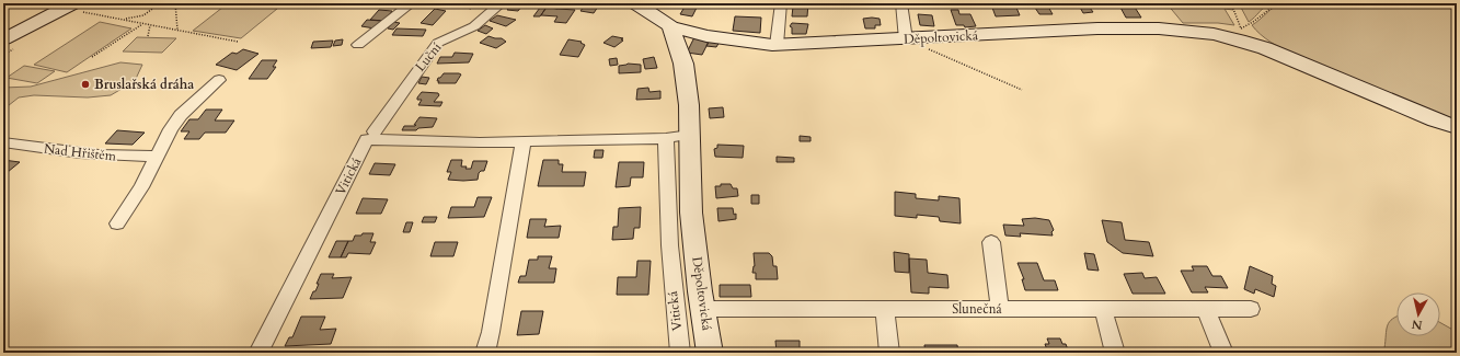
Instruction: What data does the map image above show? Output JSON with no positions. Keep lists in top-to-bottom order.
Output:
{
  "streets": {
    "street": [
      "Děpoltovická",
      "Luční",
      "Nad Hřištěm",
      "Vitická",
      "Slunečná"
    ]
  },
  "crossings": [
    ["Děpoltovická", "Vitická"],
    ["Děpoltovická", "Slunečná"]
  ],
  "places": ["Bruslařská dráha"],
  "north": "bottom"
}
